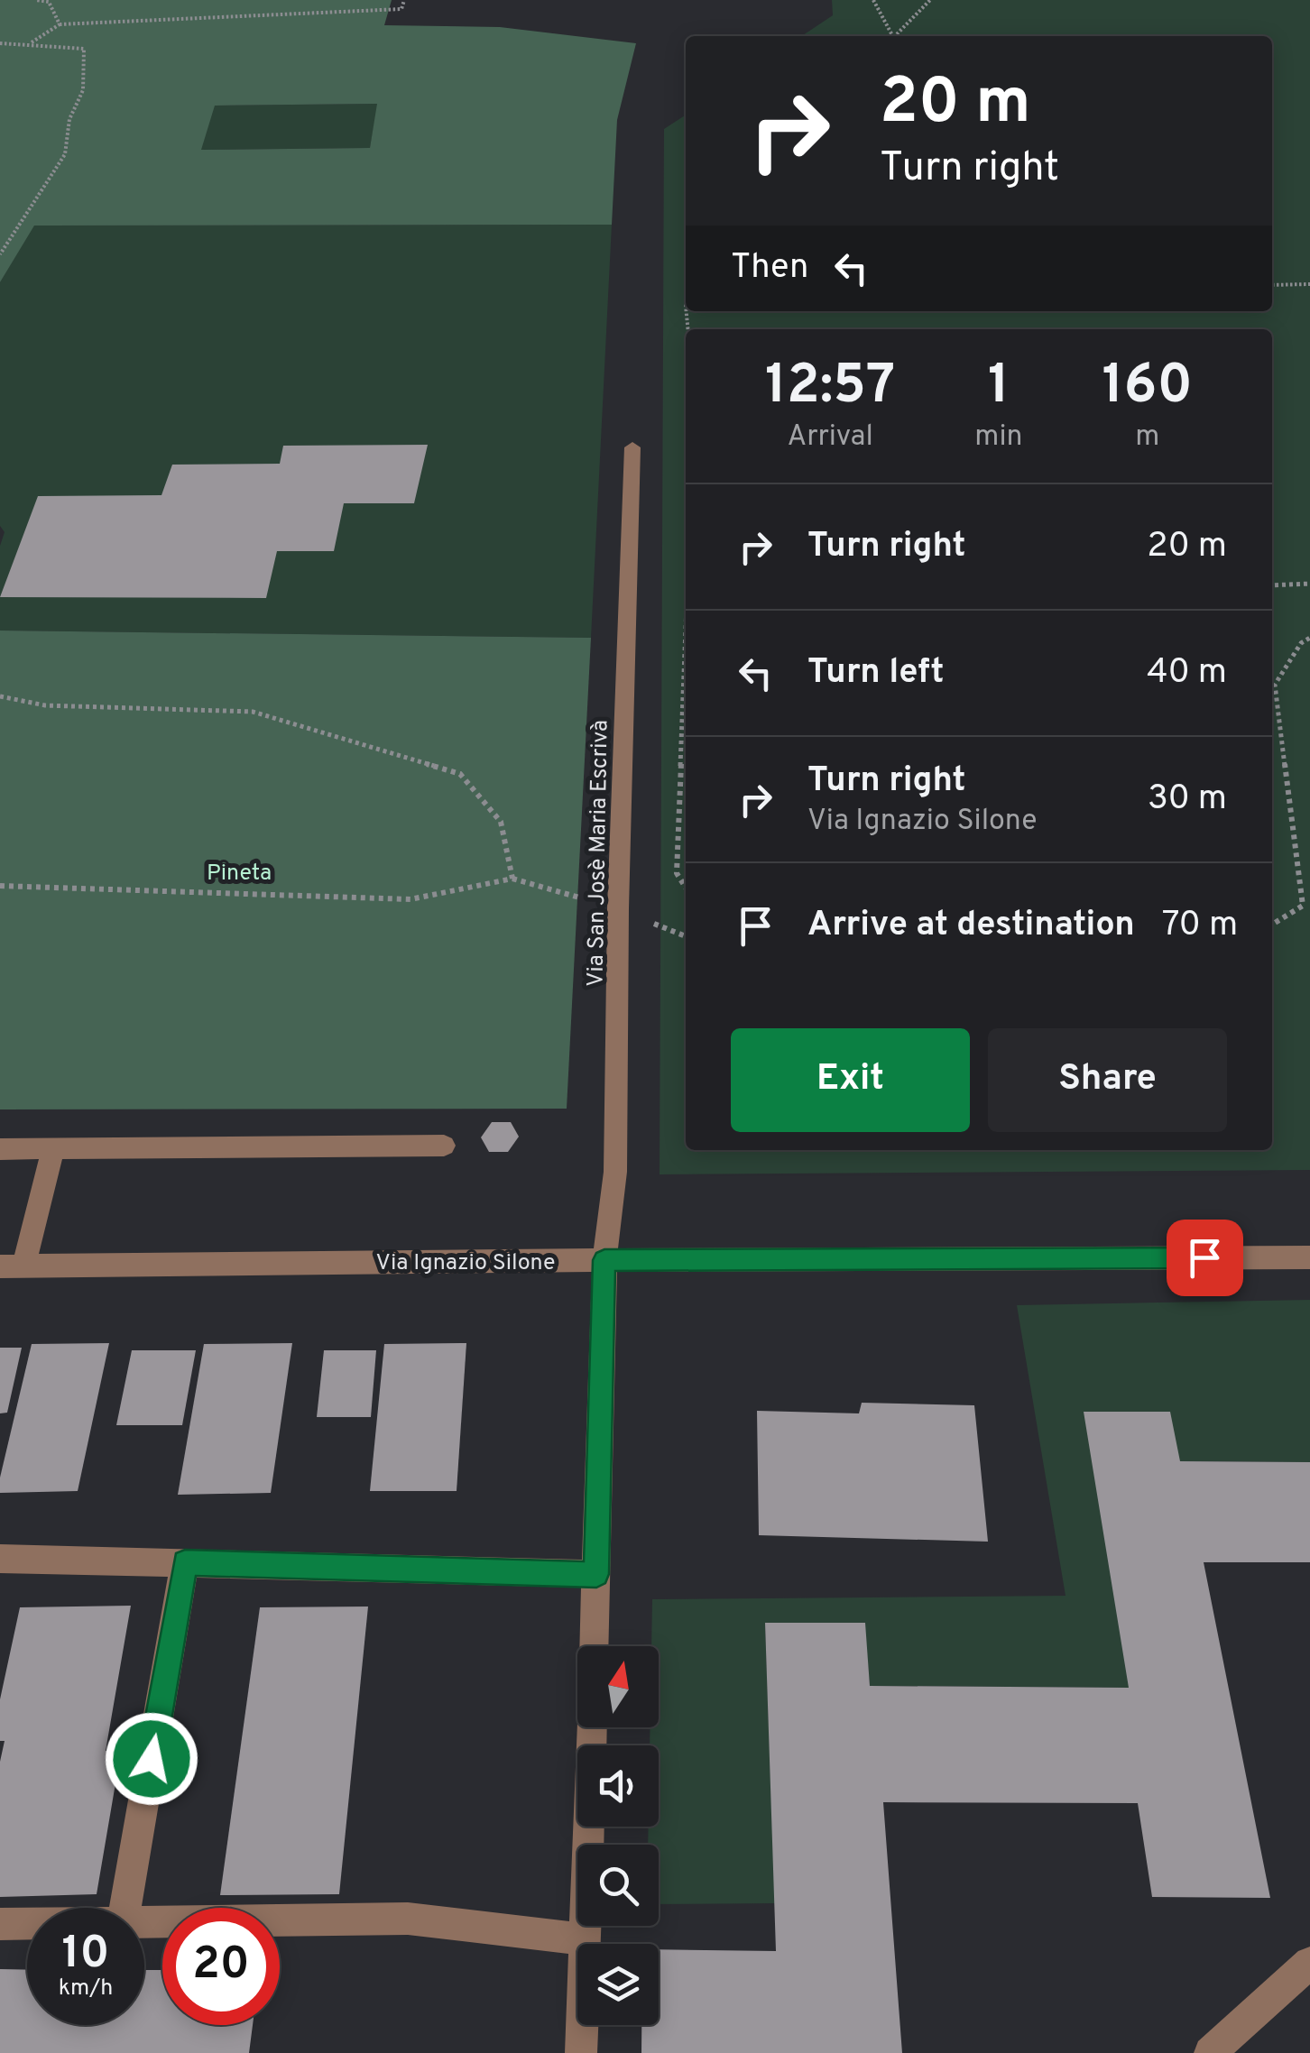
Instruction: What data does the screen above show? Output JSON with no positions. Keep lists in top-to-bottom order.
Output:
{
  "streets": {
    "street": ["Via San Josè Maria Escrivà", "Via Ignazio Silone"]
  },
  "crossings": [
    ["Via San Josè Maria Escrivà", "Via Ignazio Silone"]
  ],
  "parks": ["Pineta"],
  "north": "top",
  "page": {
    "turn": ["20 m", "Turn right"],
    "then": "Then",
    "eta": [
      "12:57",
      "Arrival",
      "1",
      "min",
      "160",
      "m"
    ],
    "list": [
      {
        "name": "Turn right",
        "value": "20 m"
      },
      {
        "name": "Turn left",
        "value": "40 m"
      },
      {
        "name": "Turn right",
        "note": "Via Ignazio Silone",
        "value": "30 m"
      },
      {
        "name": "Arrive at destination",
        "value": "70 m"
      }
    ],
    "buttons": ["Exit", "Share"],
    "speed": "10 km/h",
    "limit": "20"
  }
}
